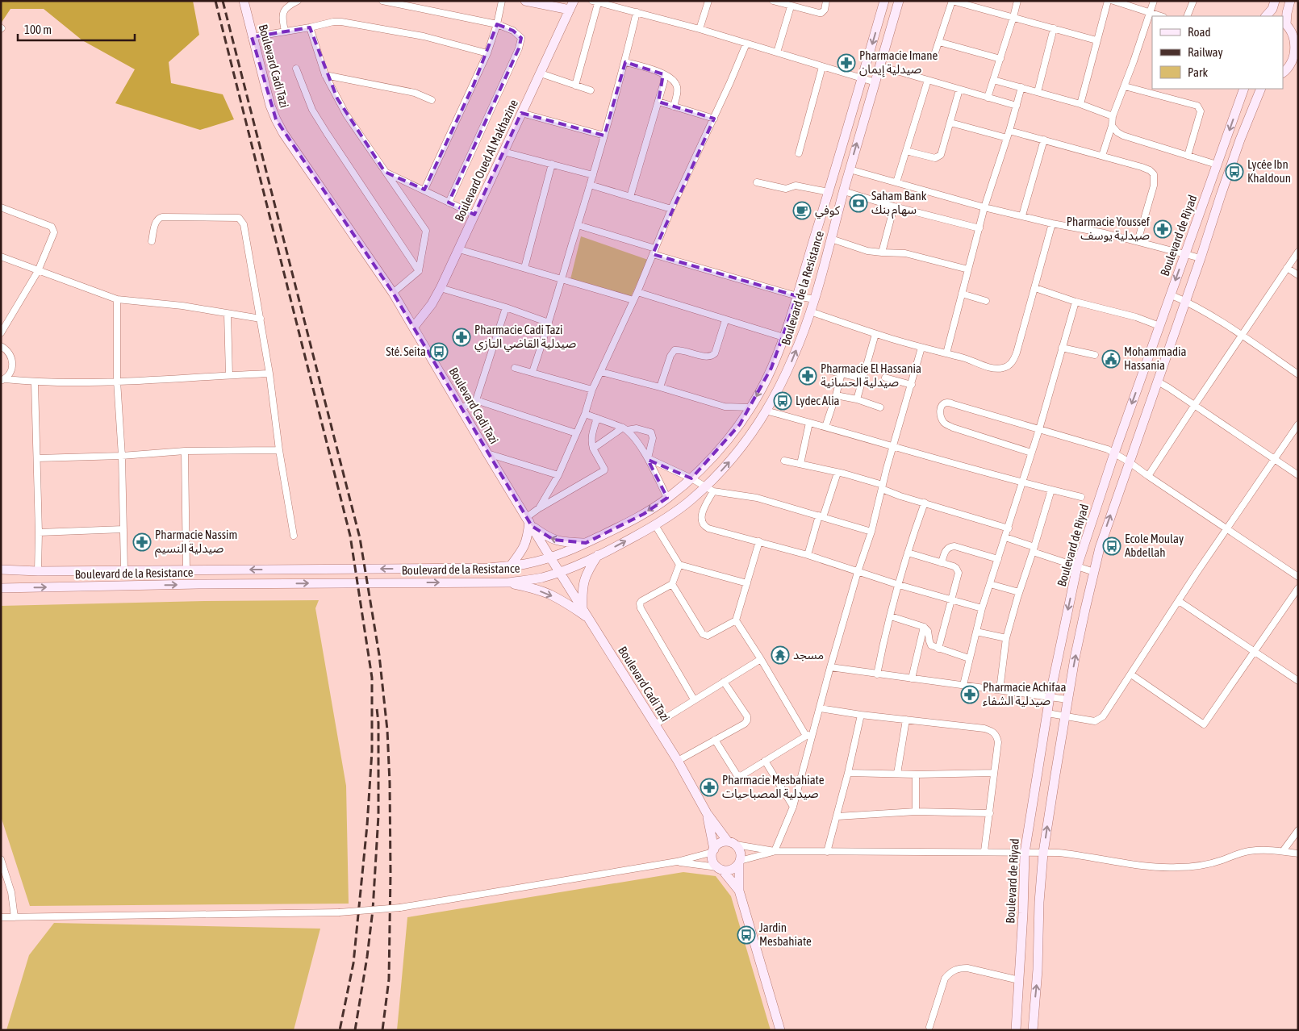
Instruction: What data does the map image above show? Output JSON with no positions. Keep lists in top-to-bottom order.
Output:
{
  "streets": {
    "main road": [
      "Boulevard Cadi Tazi",
      "Boulevard Oued Al Makhazine",
      "Boulevard de Riyad",
      "Boulevard de la Resistance"
    ]
  },
  "crossings": [
    ["Boulevard Cadi Tazi", "Boulevard Oued Al Makhazine"],
    ["Boulevard Cadi Tazi", "Boulevard de la Resistance"]
  ],
  "places": {
    "pharmacy": [
      "Pharmacie Imane صيدلية إيمان",
      "Pharmacie Youssef صيدلية يوسف",
      "Pharmacie Cadi Tazi صيدلية القاضي التازي",
      "Pharmacie El Hassania صيدلية الحسانية",
      "Pharmacie Nassim صيدلية النسيم",
      "Pharmacie Achifaa صيدلية الشفاء",
      "Pharmacie Mesbahiate صيدلية المصباحيات"
    ],
    "bus stop": [
      "Lycée Ibn Khaldoun",
      "Sté. Seita",
      "Lydec Alia",
      "Ecole Moulay Abdellah",
      "Jardin Mesbahiate"
    ],
    "bank": ["Saham Bank سهام بنك"],
    "cafe": ["كوفي"],
    "public building": ["Mohammadia Hassania"],
    "temple": ["مسجد"]
  },
  "legend": ["Road", "Railway", "Park"],
  "scale_bar": "100 m"
}
